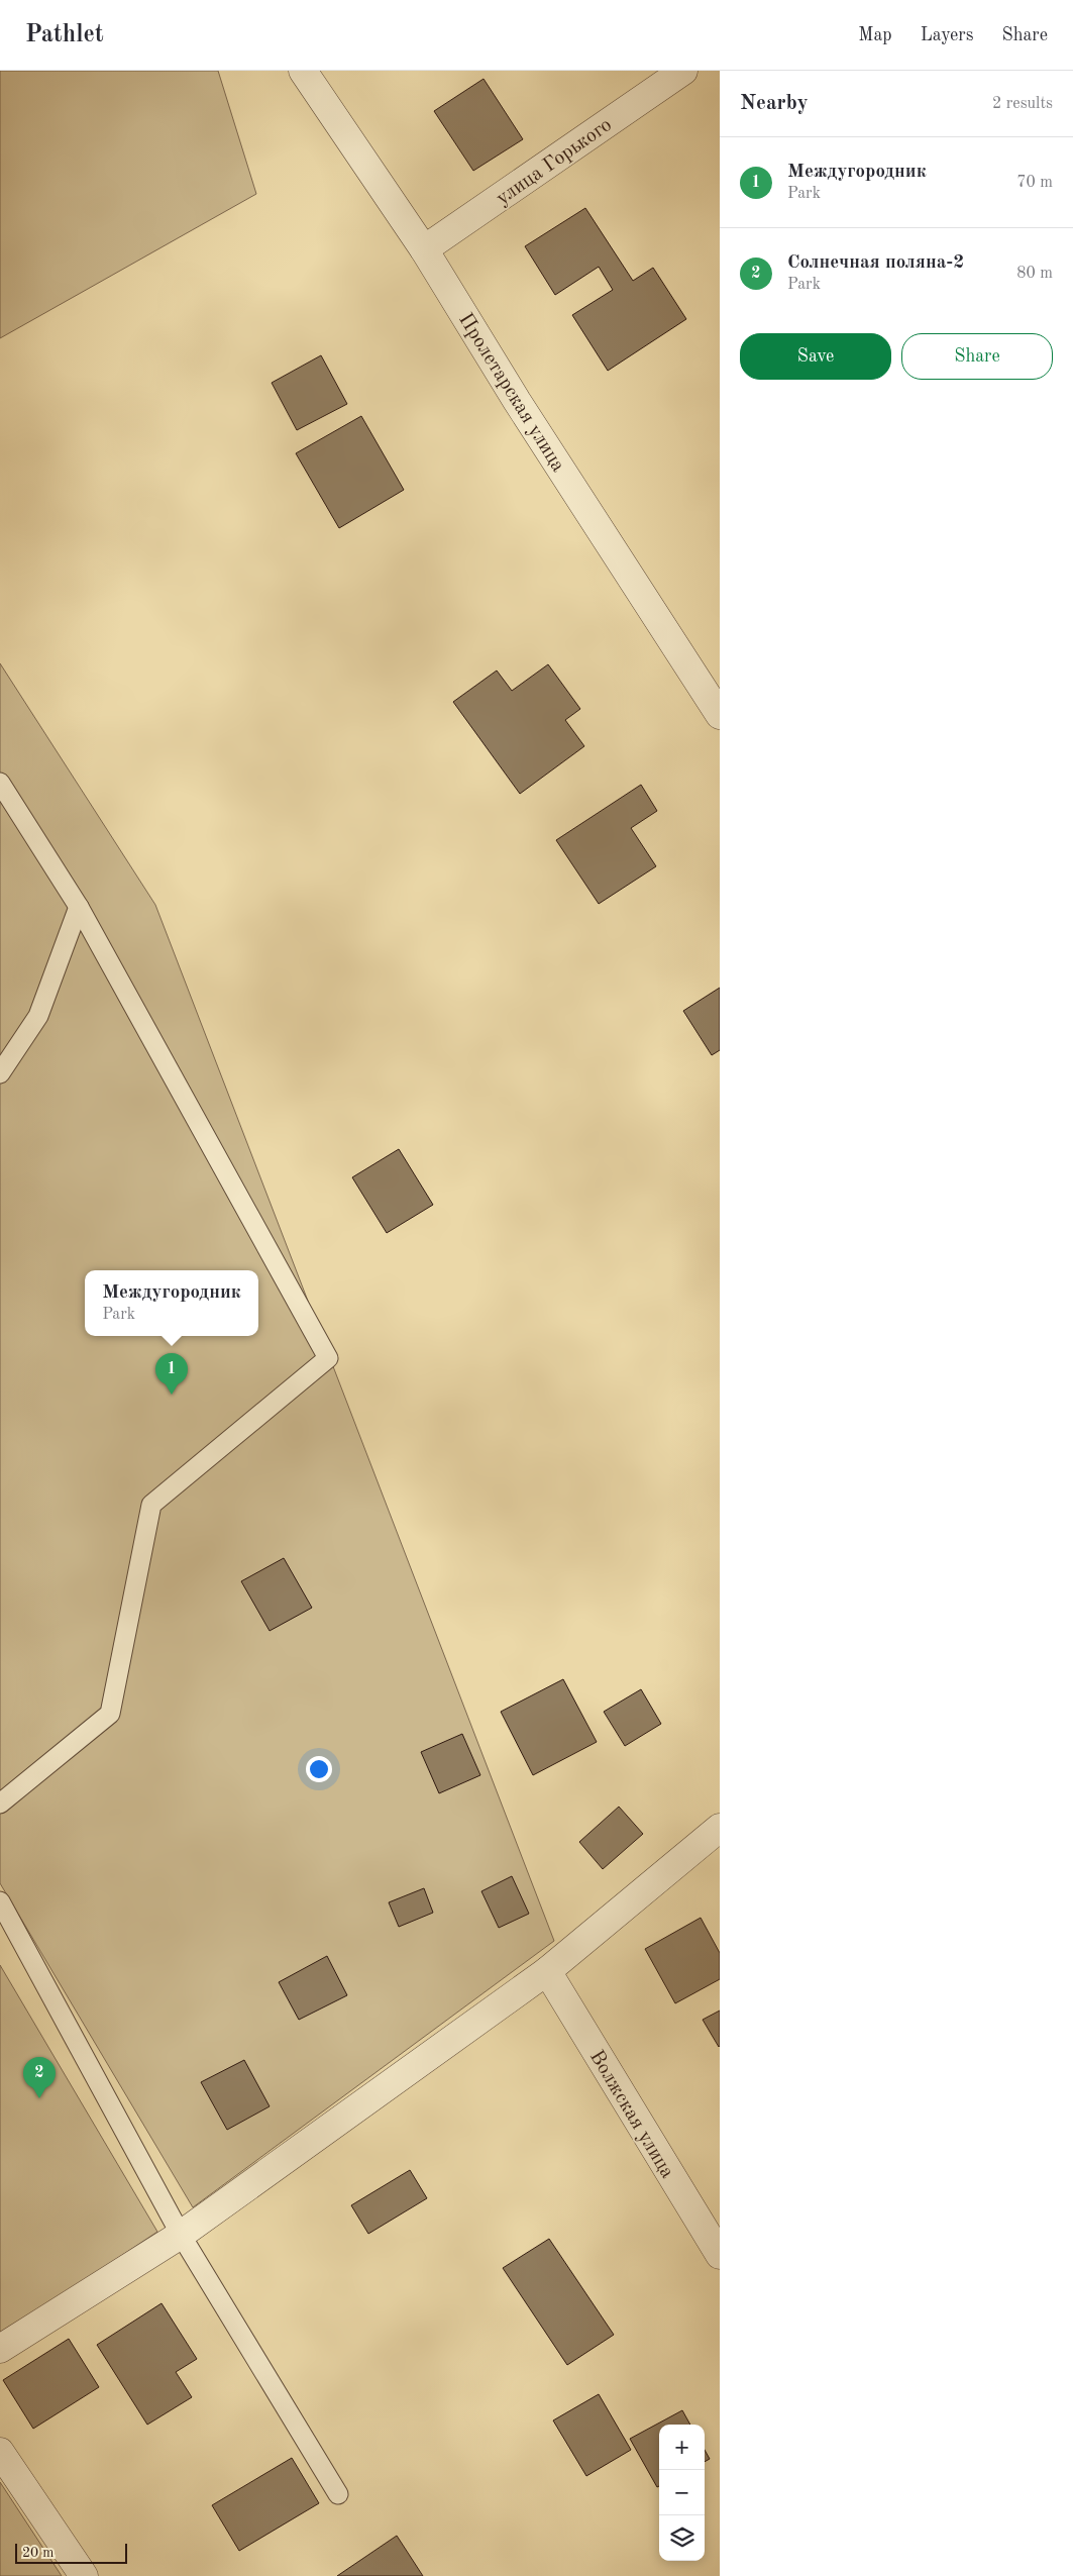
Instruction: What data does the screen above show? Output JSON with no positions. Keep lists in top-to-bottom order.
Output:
{
  "streets": {
    "street": ["улица Горького", "Пролетарская улица", "Волжская улица"]
  },
  "crossings": [
    ["улица Горького", "Пролетарская улица"]
  ],
  "scale_bar": "20 m",
  "page": {
    "header": "Pathlet",
    "nav": ["Map", "Layers", "Share"],
    "heading": ["Nearby", "2 results"],
    "list": [
      {
        "mark": "1",
        "name": "Междугородник",
        "note": "Park",
        "value": "70 m"
      },
      {
        "mark": "2",
        "name": "Солнечная поляна-2",
        "note": "Park",
        "value": "80 m"
      }
    ],
    "buttons": ["Save", "Share"],
    "popup": ["Междугородник", "Park"],
    "pins": ["1", "2"],
    "map_buttons": ["+", "−"],
    "scale": "20 m"
  }
}
